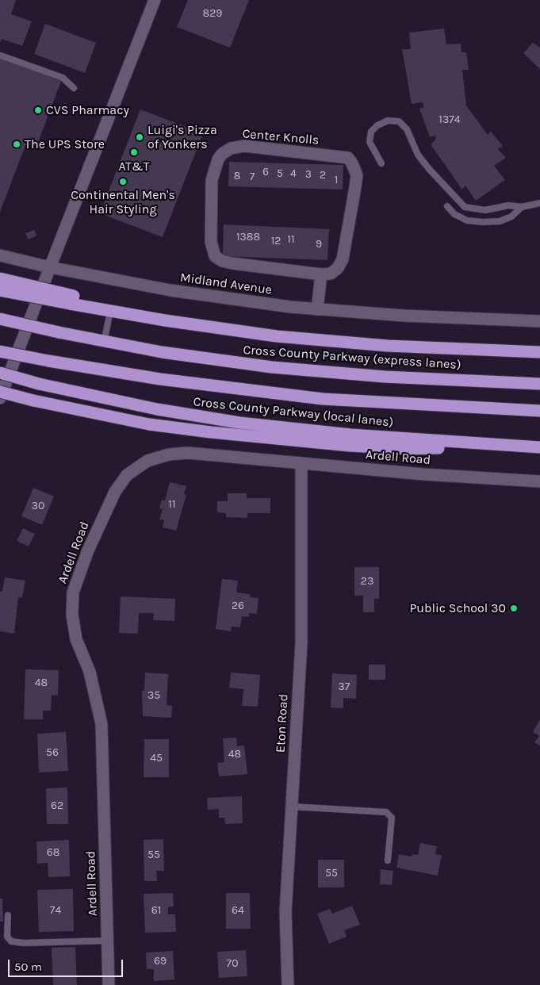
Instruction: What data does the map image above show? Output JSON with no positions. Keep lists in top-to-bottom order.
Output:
{
  "streets": {
    "highway": ["Cross County Parkway (express lanes)", "Cross County Parkway (local lanes)"],
    "street": [
      "Center Knolls",
      "Midland Avenue",
      "Ardell Road",
      "Eton Road"
    ]
  },
  "crossings": [
    ["Ardell Road", "Eton Road"]
  ],
  "places": [
    "CVS Pharmacy",
    "Luigi's Pizza of Yonkers",
    "The UPS Store",
    "AT&T",
    "Continental Men's Hair Styling",
    "Public School 30"
  ],
  "house_numbers": [
    "829",
    "1374",
    "6",
    "5",
    "4",
    "3",
    "2",
    "8",
    "7",
    "1",
    "1388",
    "11",
    "12",
    "9",
    "11",
    "30",
    "23",
    "26",
    "48",
    "37",
    "35",
    "56",
    "48",
    "45",
    "62",
    "68",
    "55",
    "55",
    "74",
    "61",
    "64",
    "69",
    "70"
  ],
  "scale_bar": "50 m"
}
